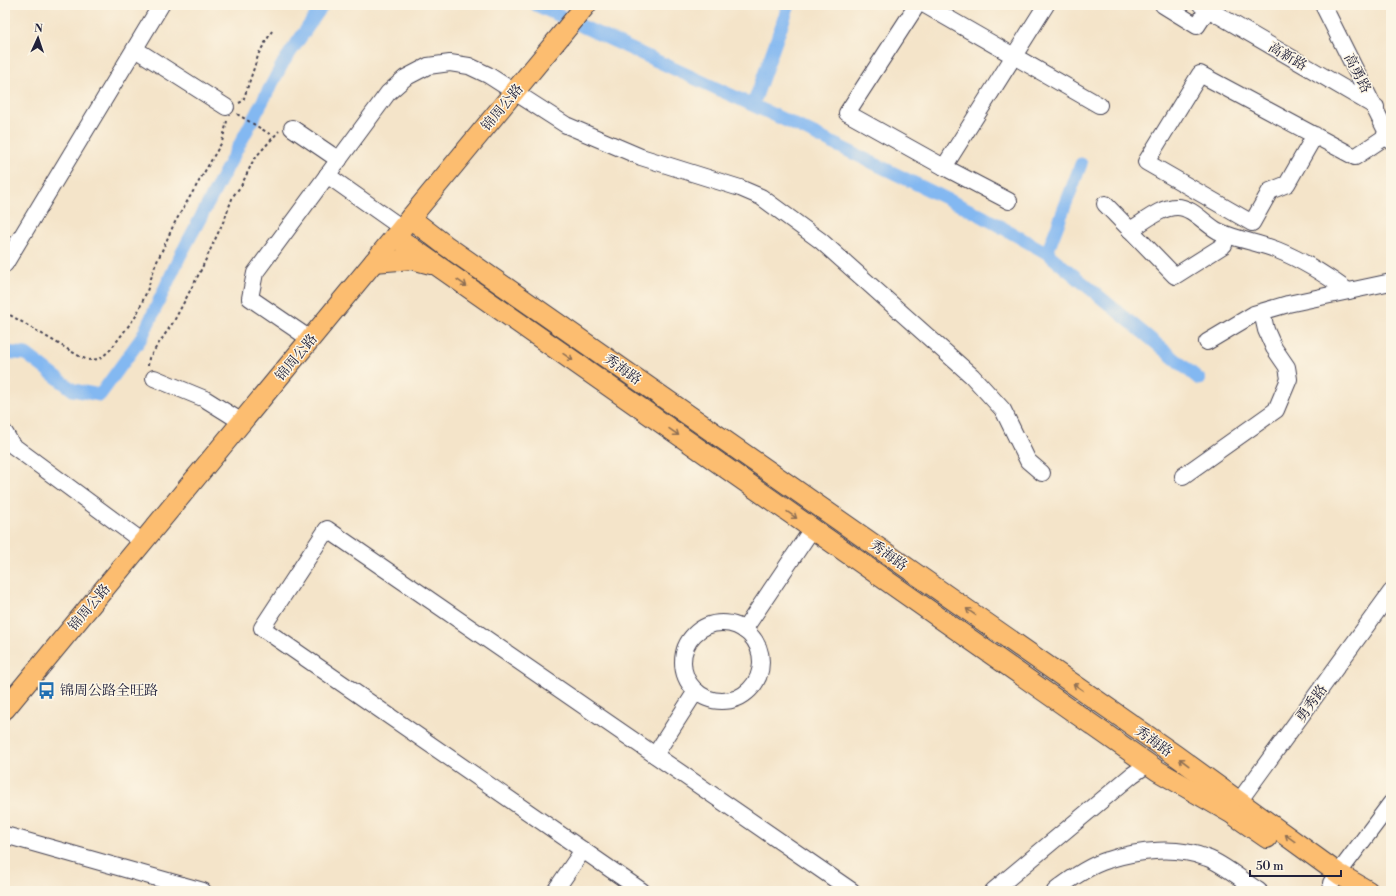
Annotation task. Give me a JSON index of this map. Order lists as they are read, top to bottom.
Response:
{
  "streets": {
    "main road": ["锦周公路", "秀海路"],
    "street": ["高新路", "高勇路", "勇秀路"]
  },
  "crossings": [
    ["高新路", "高勇路"],
    ["锦周公路", "秀海路"],
    ["秀海路", "勇秀路"]
  ],
  "places": {
    "bus stop": ["锦周公路全旺路"]
  },
  "scale_bar": "50 m",
  "north": "top"
}
